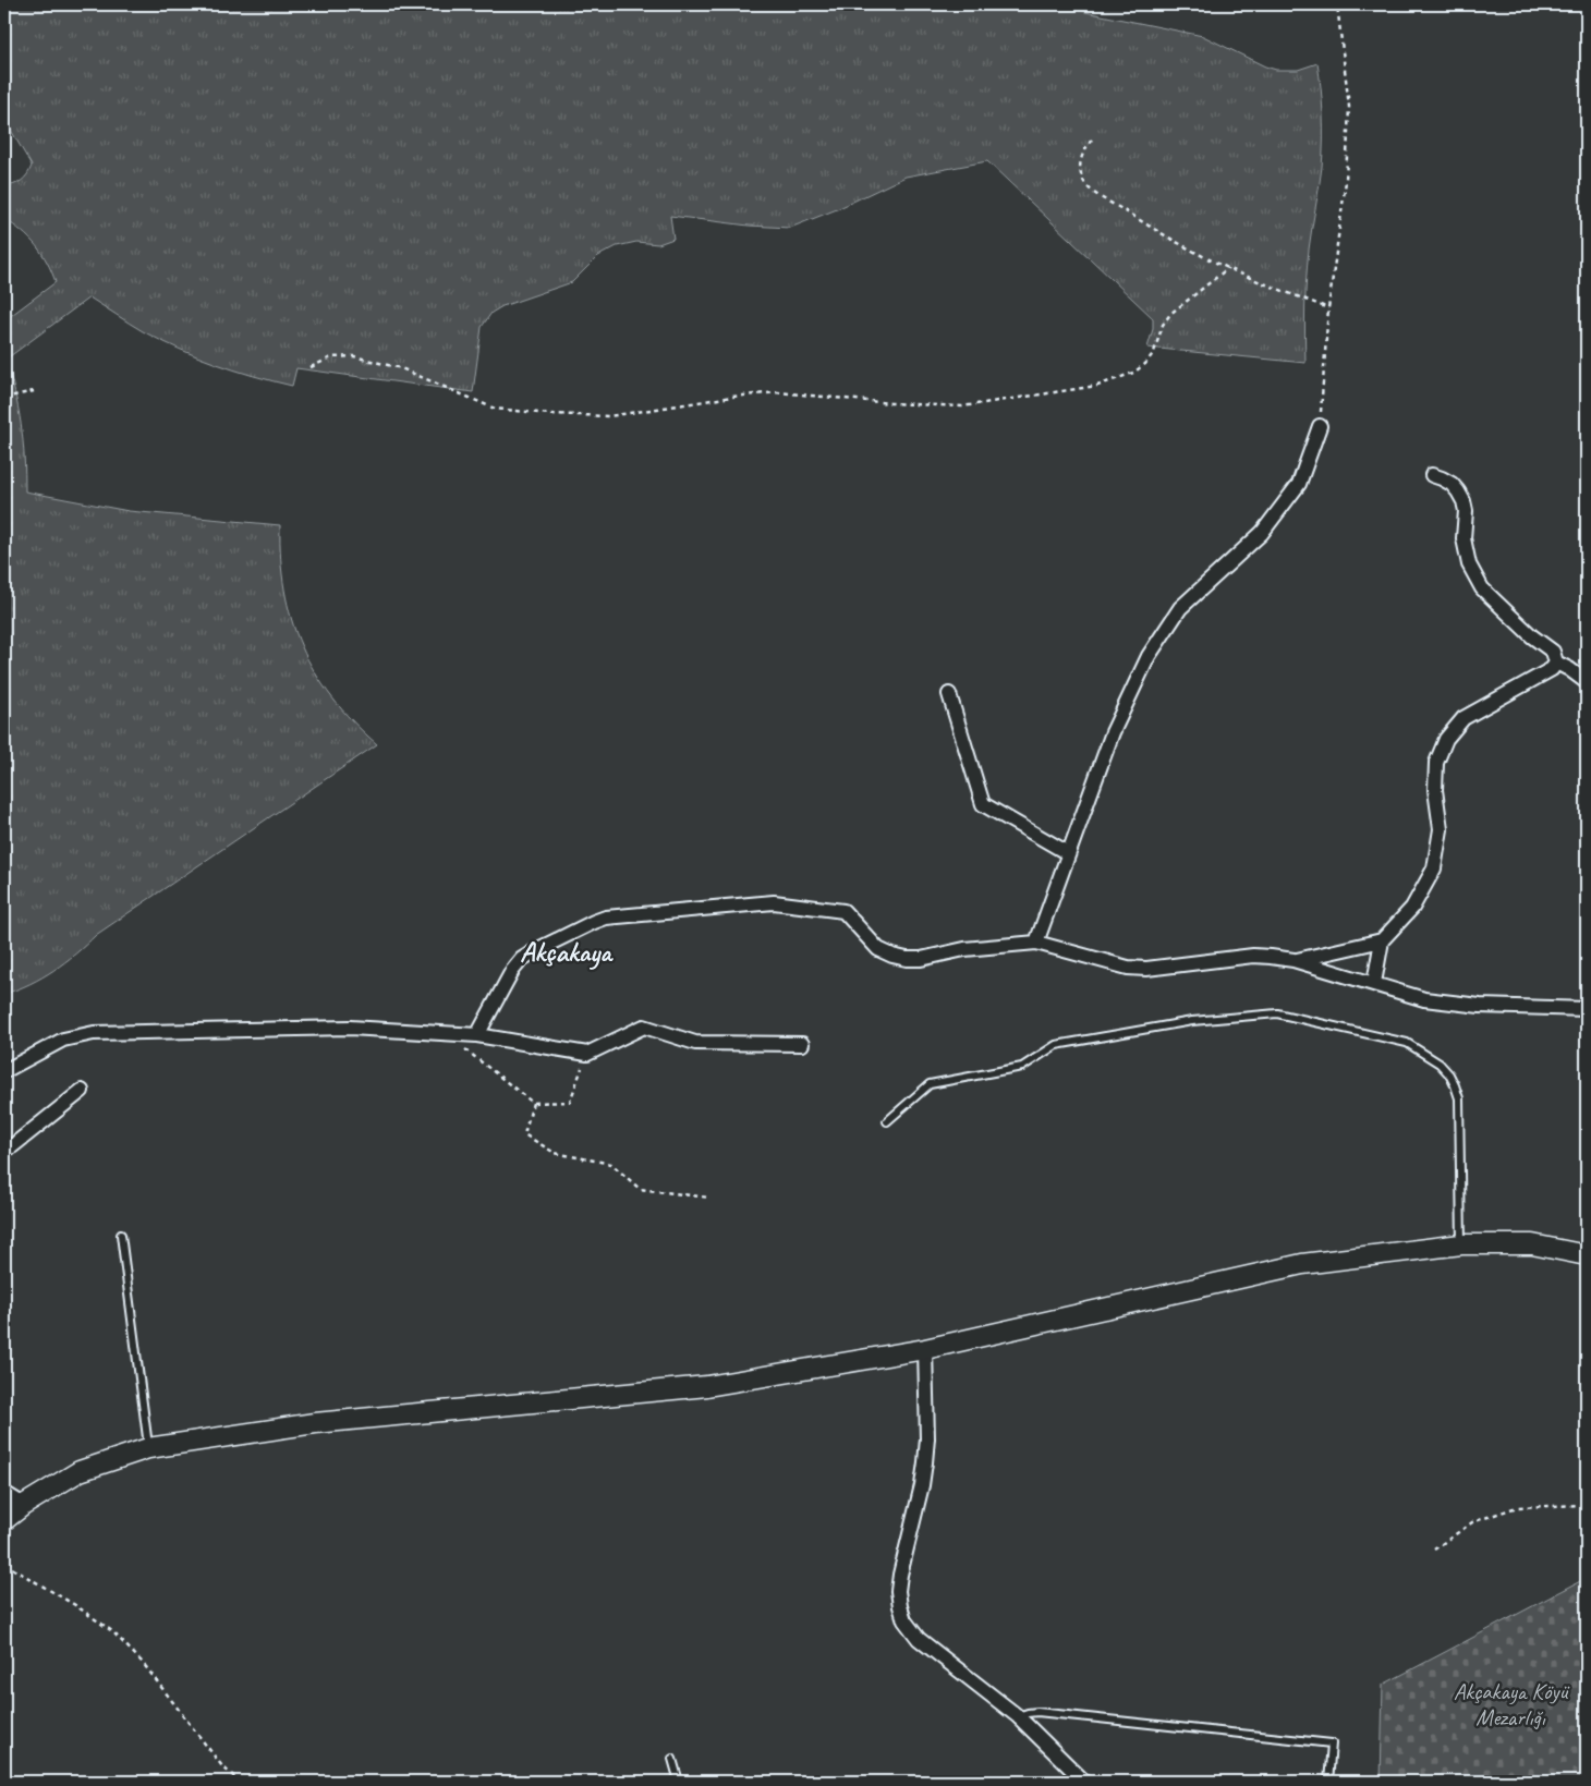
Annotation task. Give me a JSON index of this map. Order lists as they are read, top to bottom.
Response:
{
  "districts": ["Akçakaya"],
  "parks": ["Akçakaya Köyü Mezarlığı"]
}
